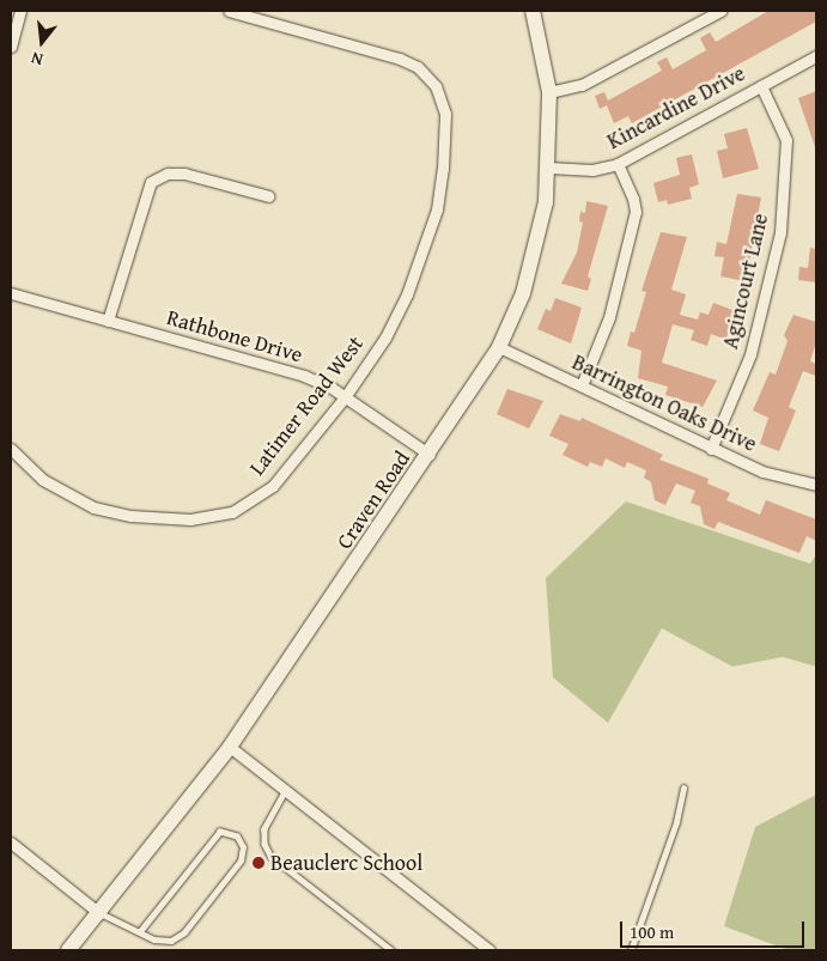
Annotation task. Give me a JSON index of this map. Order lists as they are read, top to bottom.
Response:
{
  "streets": {
    "street": [
      "Kincardine Drive",
      "Agincourt Lane",
      "Rathbone Drive",
      "Barrington Oaks Drive",
      "Latimer Road West",
      "Craven Road"
    ]
  },
  "crossings": [
    ["Kincardine Drive", "Agincourt Lane"],
    ["Kincardine Drive", "Craven Road"],
    ["Agincourt Lane", "Barrington Oaks Drive"],
    ["Rathbone Drive", "Latimer Road West"],
    ["Rathbone Drive", "Craven Road"],
    ["Barrington Oaks Drive", "Craven Road"]
  ],
  "places": ["Beauclerc School"],
  "scale_bar": "100 m",
  "north": "bottom"
}
